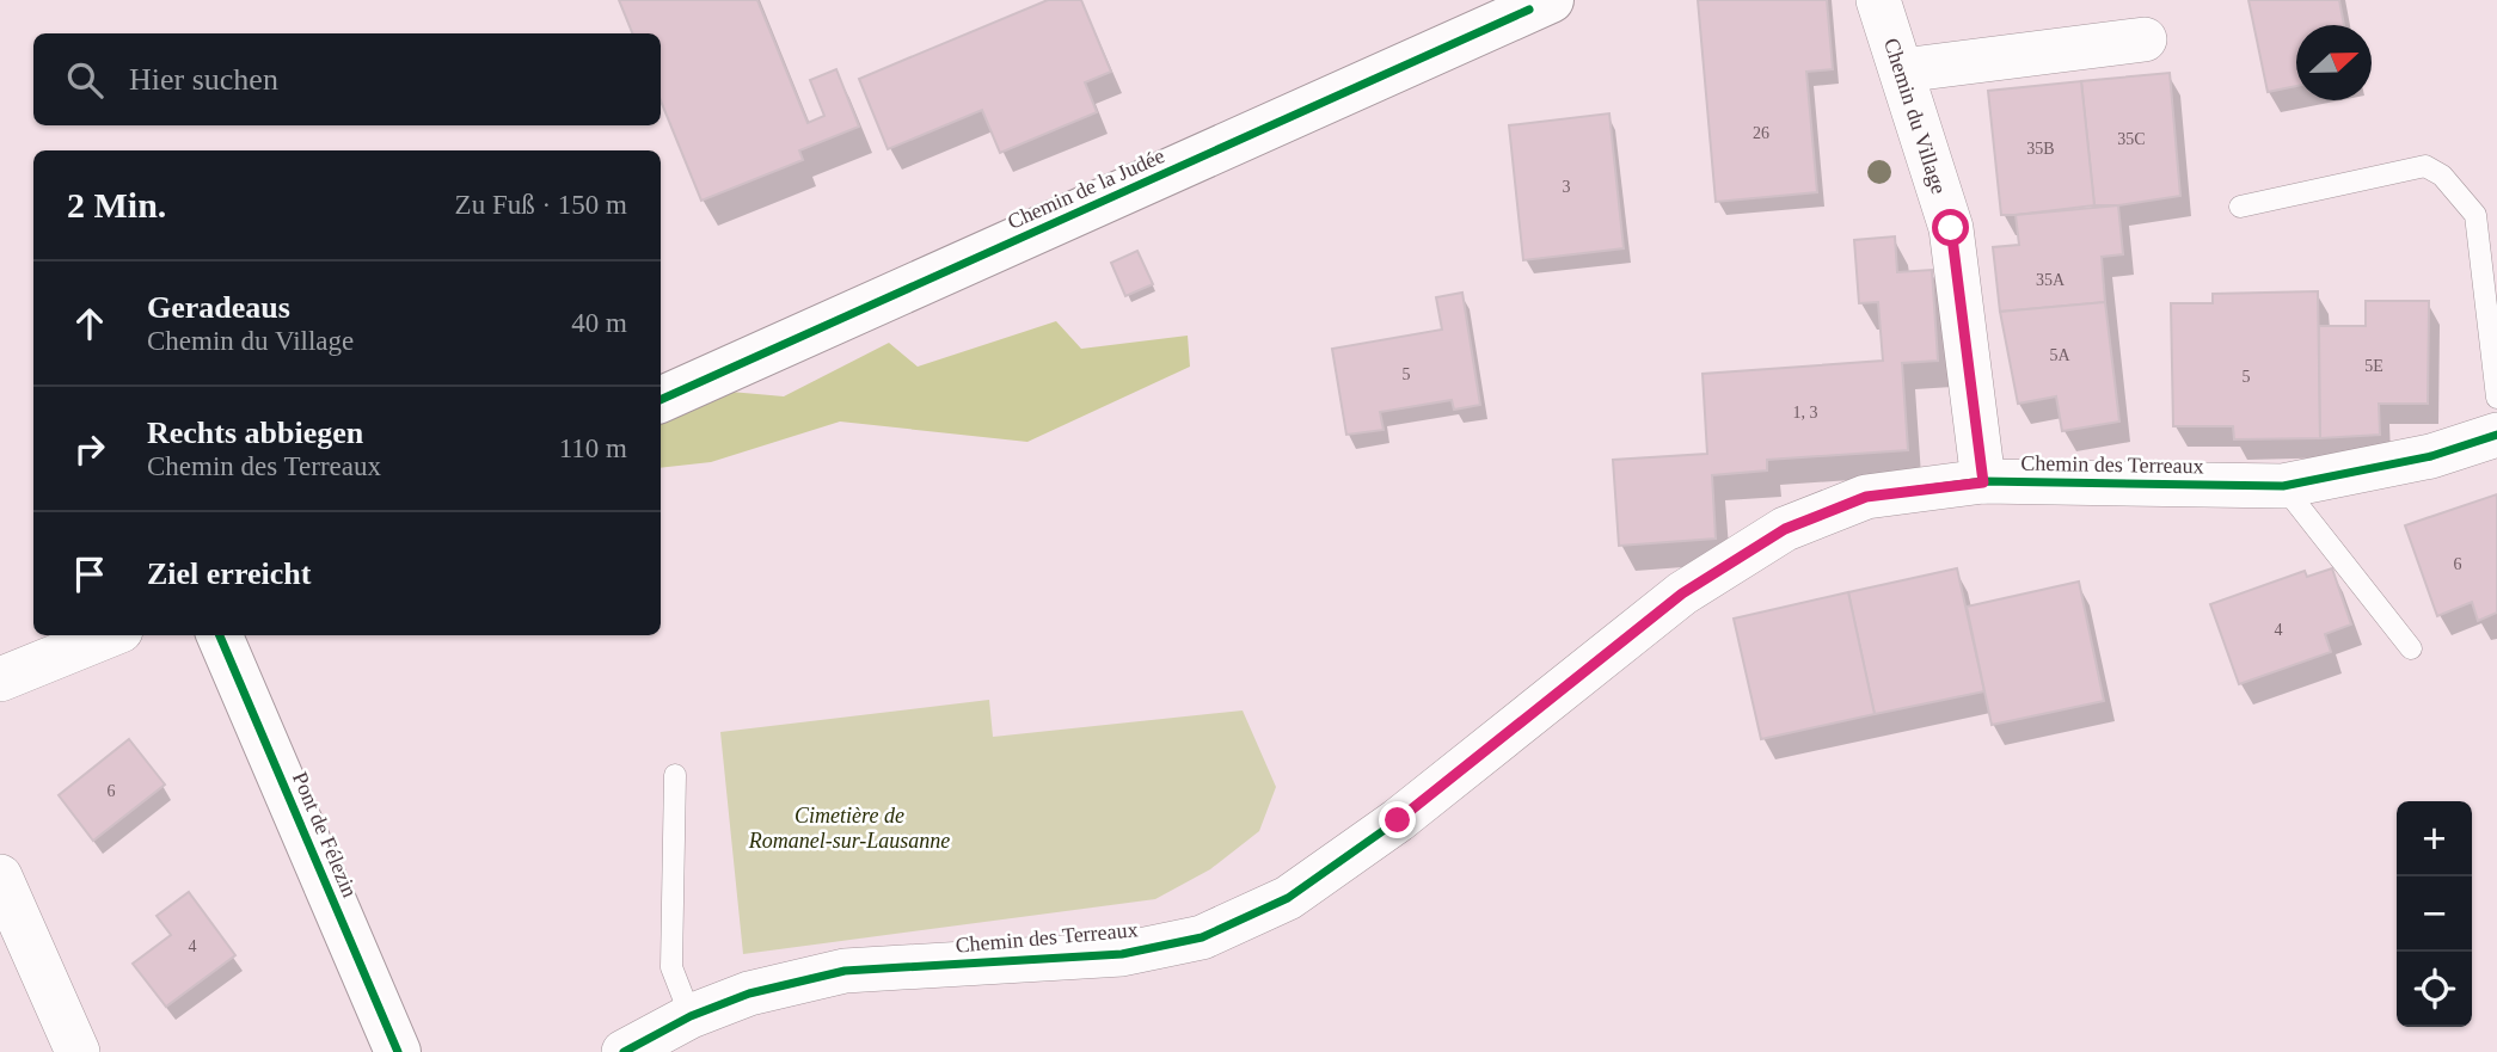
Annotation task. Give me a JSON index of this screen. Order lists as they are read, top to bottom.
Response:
{
  "streets": {
    "street": [
      "Chemin du Village",
      "Chemin de la Judée",
      "Chemin des Terreaux",
      "Pont de Félezin"
    ]
  },
  "crossings": [
    ["Chemin du Village", "Chemin des Terreaux"]
  ],
  "parks": ["Cimetière de Romanel-sur-Lausanne"],
  "house_numbers": [
    "26",
    "35C",
    "35B",
    "3",
    "35A",
    "5A",
    "5E",
    "5",
    "5",
    "1, 3",
    "6",
    "4",
    "6",
    "4"
  ],
  "north": "right",
  "page": {
    "search": "Hier suchen",
    "heading": ["2 Min.", "Zu Fuß · 150 m"],
    "list": [
      ["Geradeaus", "Chemin du Village", "40 m"],
      ["Rechts abbiegen", "Chemin des Terreaux", "110 m"],
      "Ziel erreicht"
    ],
    "map_buttons": ["+", "−"]
  }
}
